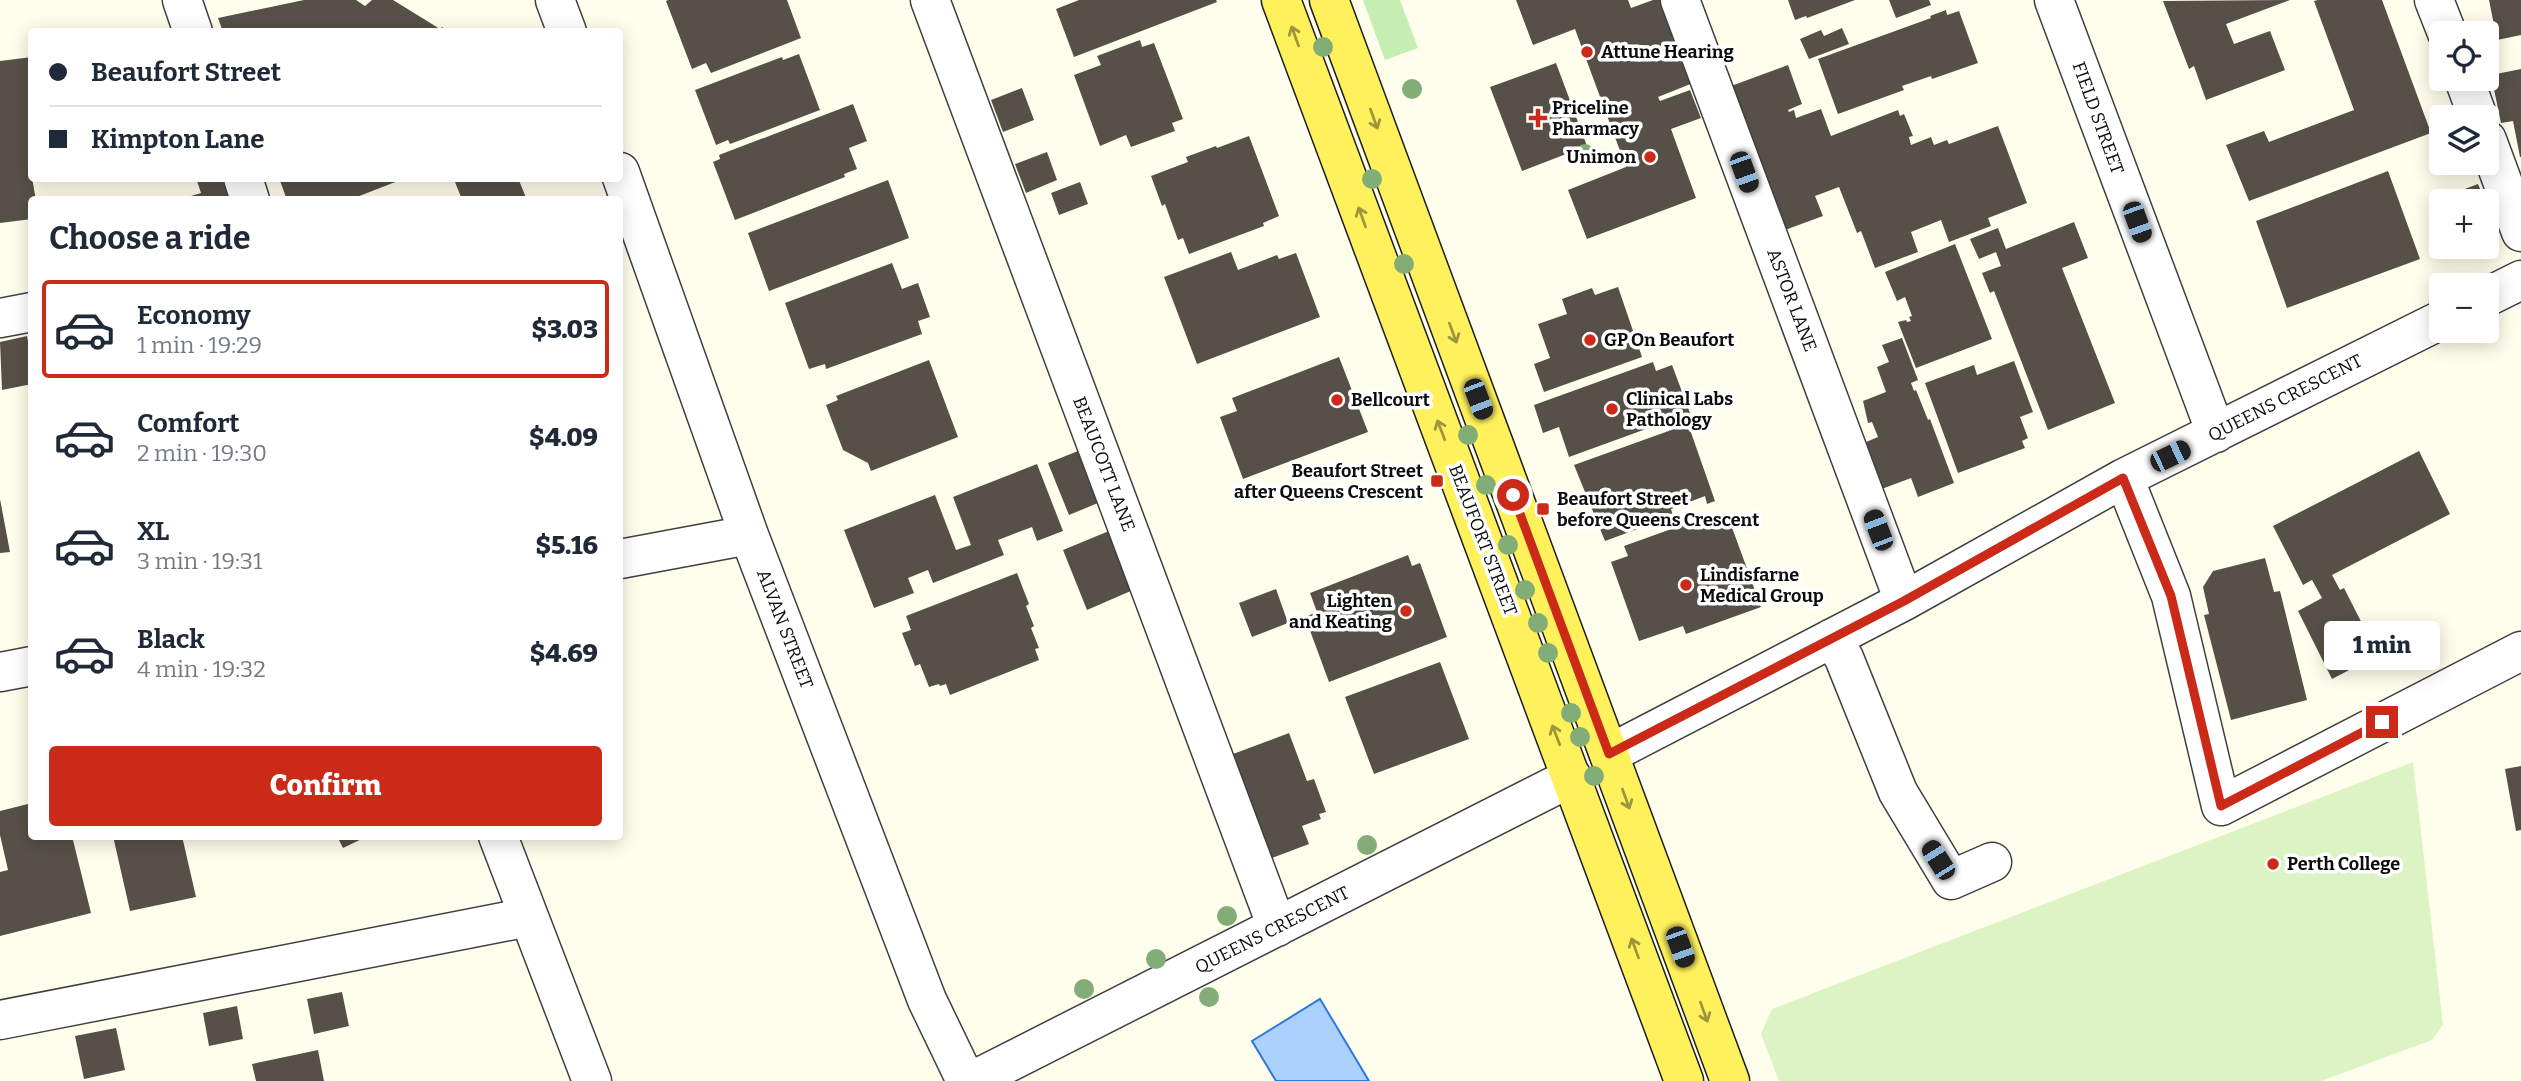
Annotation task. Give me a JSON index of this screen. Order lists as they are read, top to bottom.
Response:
{
  "streets": {
    "main road": ["BEAUFORT STREET"],
    "street": [
      "FIELD STREET",
      "ASTOR LANE",
      "QUEENS CRESCENT",
      "BEAUCOTT LANE",
      "ALVAN STREET"
    ]
  },
  "crossings": [
    ["FIELD STREET", "QUEENS CRESCENT"],
    ["ASTOR LANE", "QUEENS CRESCENT"],
    ["QUEENS CRESCENT", "BEAUCOTT LANE"],
    ["QUEENS CRESCENT", "BEAUFORT STREET"]
  ],
  "places": {
    "other": [
      "Attune Hearing",
      "Unimon",
      "GP On Beaufort",
      "Bellcourt",
      "Clinical Labs Pathology",
      "Lindisfarne Medical Group",
      "Lighten and Keating",
      "Perth College"
    ],
    "health": ["Priceline Pharmacy"],
    "transit": ["Beaufort Street after Queens Crescent", "Beaufort Street before Queens Crescent"]
  },
  "page": {
    "map_buttons": ["+", "−"],
    "banner": ["Beaufort Street", "Kimpton Lane"],
    "heading": "Choose a ride",
    "list": [
      {
        "name": "Economy",
        "note": "1 min · 19:29",
        "value": "$3.03"
      },
      {
        "name": "Comfort",
        "note": "2 min · 19:30",
        "value": "$4.09"
      },
      {
        "name": "XL",
        "note": "3 min · 19:31",
        "value": "$5.16"
      },
      {
        "name": "Black",
        "note": "4 min · 19:32",
        "value": "$4.69"
      }
    ],
    "bubble": "1 min",
    "buttons": "Confirm"
  }
}
